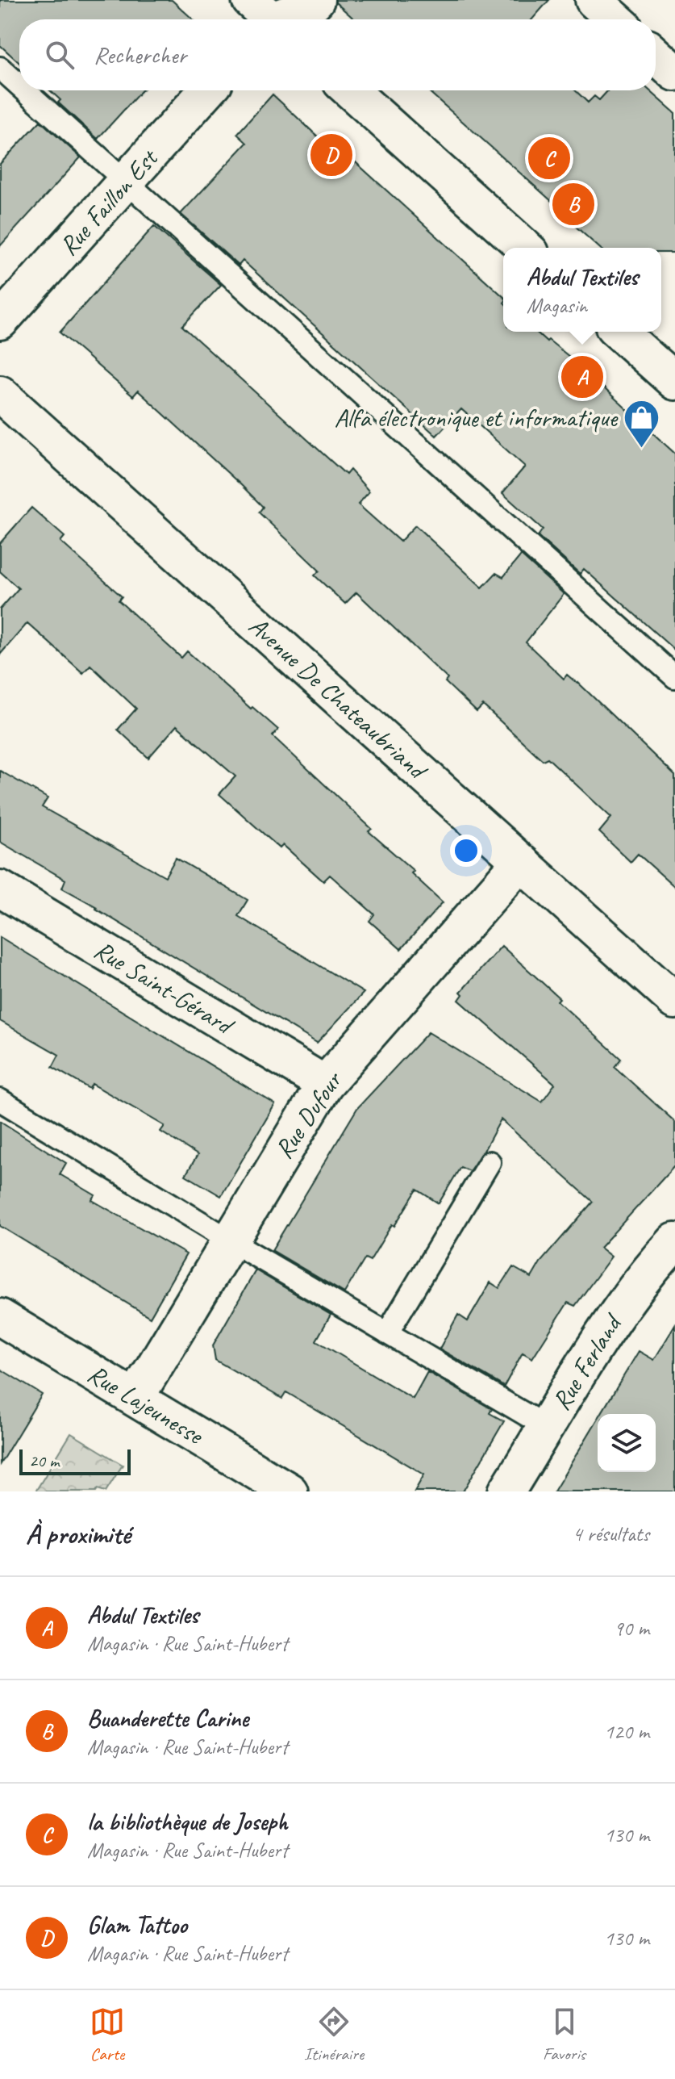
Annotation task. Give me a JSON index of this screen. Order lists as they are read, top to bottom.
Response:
{
  "streets": {
    "street": [
      "Rue Faillon Est",
      "Avenue De Chateaubriand",
      "Rue Saint-Gérard",
      "Rue Dufour",
      "Rue Ferland",
      "Rue Lajeunesse"
    ]
  },
  "crossings": [
    ["Avenue De Chateaubriand", "Rue Dufour"],
    ["Rue Saint-Gérard", "Rue Dufour"],
    ["Rue Dufour", "Rue Lajeunesse"]
  ],
  "places": {
    "shop": ["Alfa électronique et informatique"]
  },
  "scale_bar": "20 m",
  "page": {
    "search": "Rechercher",
    "pins": [
      "D",
      "C",
      "B",
      "A"
    ],
    "popup": ["Abdul Textiles", "Magasin"],
    "scale": "20 m",
    "heading": ["À proximité", "4 résultats"],
    "list": [
      {
        "mark": "A",
        "name": "Abdul Textiles",
        "note": "Magasin · Rue Saint-Hubert",
        "value": "90 m"
      },
      {
        "mark": "B",
        "name": "Buanderette Carine",
        "note": "Magasin · Rue Saint-Hubert",
        "value": "120 m"
      },
      {
        "mark": "C",
        "name": "la bibliothèque de Joseph",
        "note": "Magasin · Rue Saint-Hubert",
        "value": "130 m"
      },
      {
        "mark": "D",
        "name": "Glam Tattoo",
        "note": "Magasin · Rue Saint-Hubert",
        "value": "130 m"
      }
    ],
    "nav": ["Carte", "Itinéraire", "Favoris"]
  }
}
